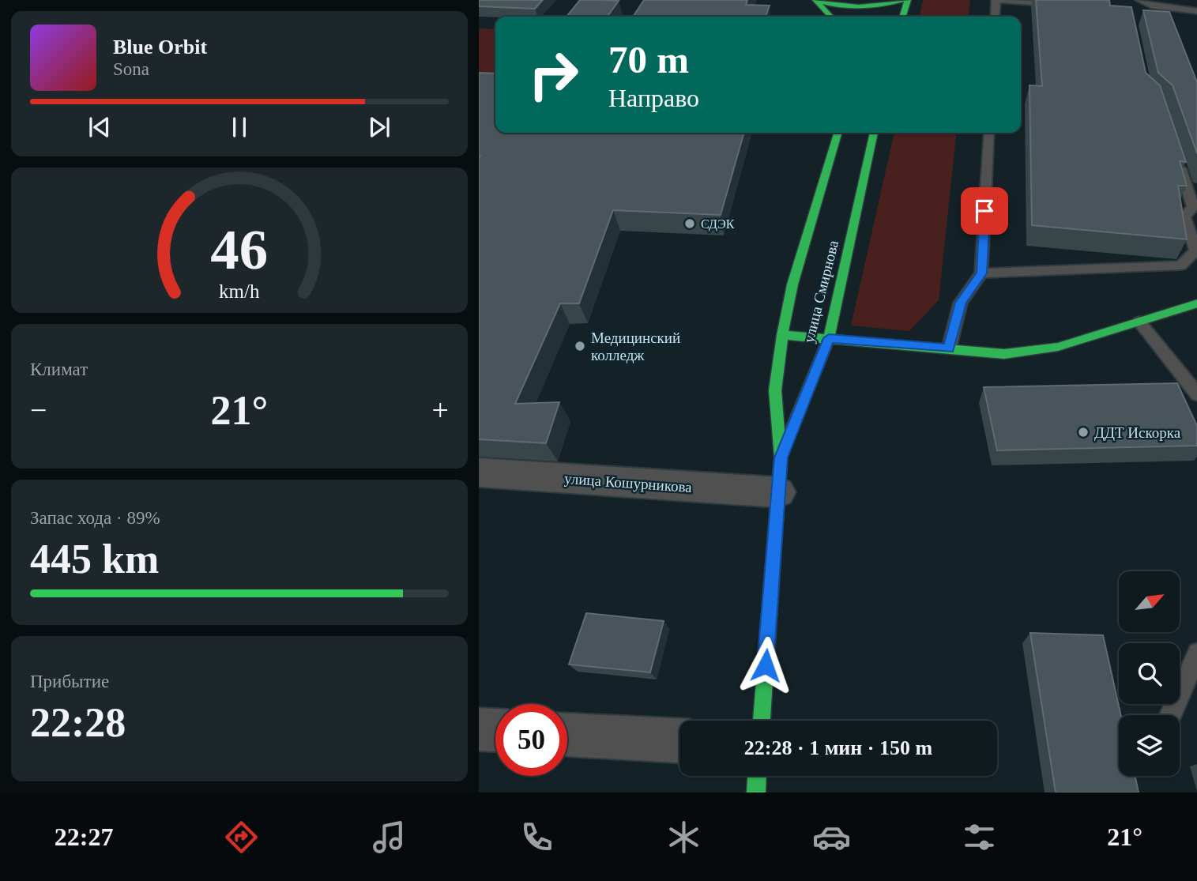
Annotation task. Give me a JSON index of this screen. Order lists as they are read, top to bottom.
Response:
{
  "streets": {
    "main road": ["улица Смирнова"],
    "street": ["улица Кошурникова"]
  },
  "crossings": [
    ["улица Смирнова", "улица Кошурникова"]
  ],
  "places": ["СДЭК", "Медицинский колледж", "ДДТ Искорка"],
  "north": "top right",
  "page": {
    "turn": ["70 m", "Направо"],
    "song": ["Blue Orbit", "Sona"],
    "tile": [
      "Климат",
      ["Запас хода · 89%", "445 km"],
      ["Прибытие", "22:28"]
    ],
    "heat": ["−", "21°", "+"],
    "limit": "50",
    "trip": "22:28 · 1 мин · 150 m",
    "tabs": ["22:27", "21°"],
    "gauge": ["46", "km/h"]
  }
}
